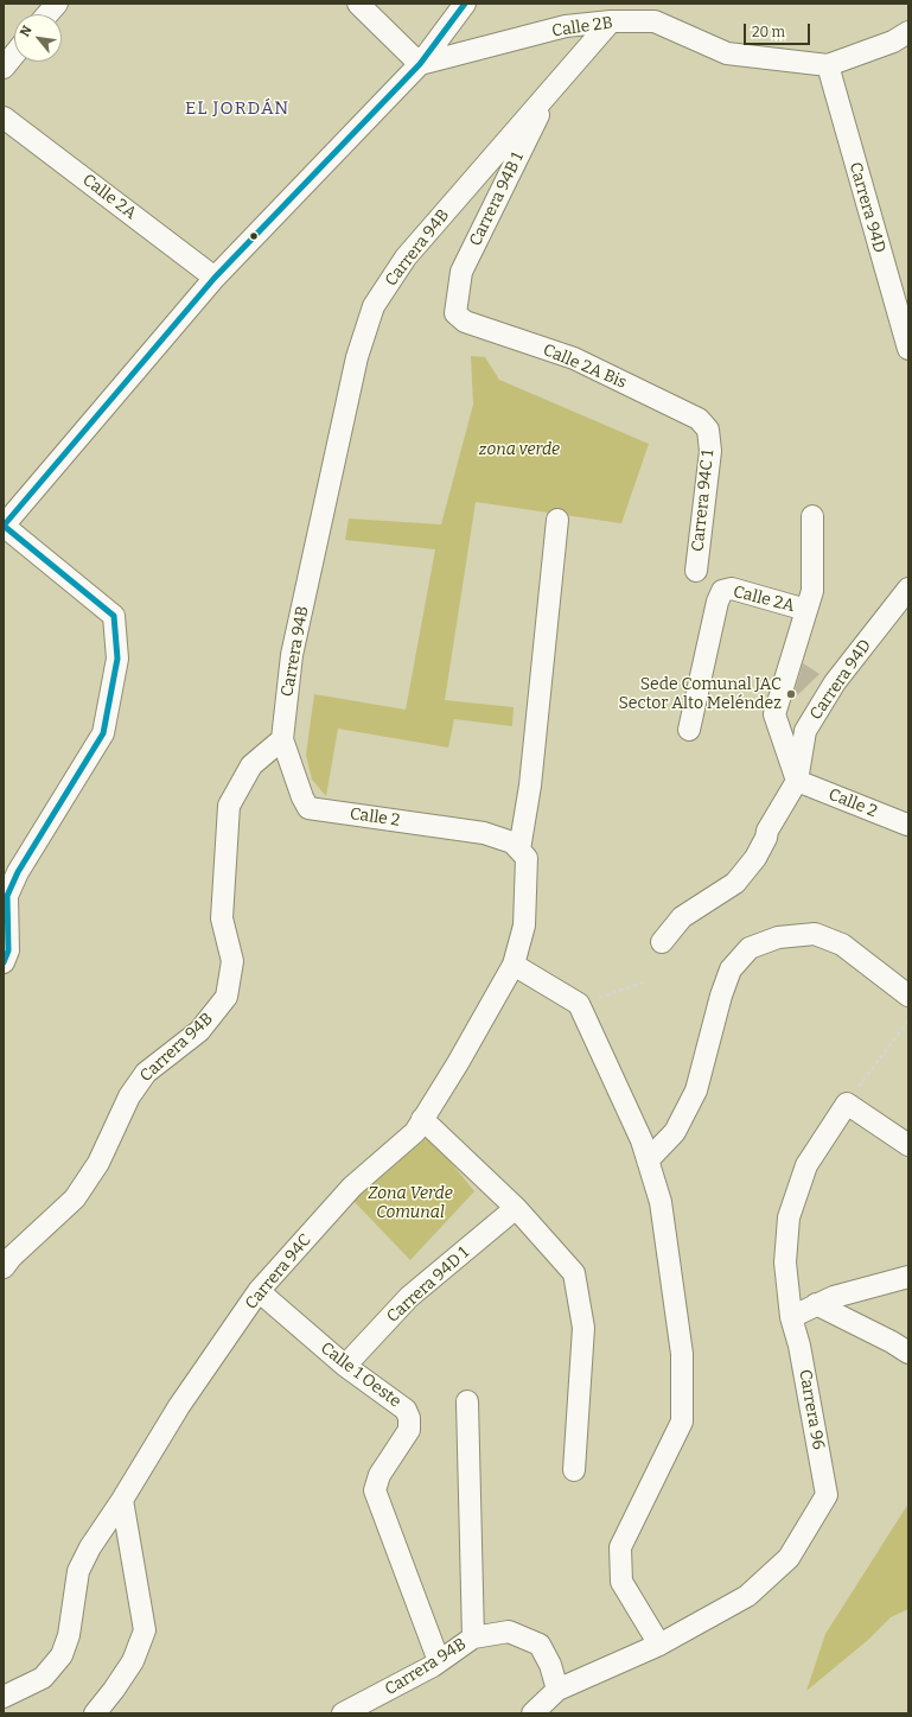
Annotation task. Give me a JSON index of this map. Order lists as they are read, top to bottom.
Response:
{
  "streets": {
    "street": [
      "Calle 2B",
      "Calle 2A",
      "Carrera 94B 1",
      "Carrera 94D",
      "Carrera 94B",
      "Calle 2A Bis",
      "Carrera 94C 1",
      "Calle 2",
      "Carrera 94C",
      "Carrera 94D 1",
      "Calle 1 Oeste",
      "Carrera 96"
    ]
  },
  "crossings": [
    ["Calle 2B", "Carrera 94D"],
    ["Calle 2B", "Carrera 94B"],
    ["Carrera 94B 1", "Carrera 94B"],
    ["Carrera 94B 1", "Calle 2A Bis"],
    ["Carrera 94D", "Calle 2"],
    ["Carrera 94B", "Calle 2"],
    ["Carrera 94B", "Calle 1 Oeste"],
    ["Carrera 94B", "Carrera 96"],
    ["Calle 2A Bis", "Carrera 94C 1"],
    ["Calle 2", "Carrera 94C"],
    ["Carrera 94C", "Calle 1 Oeste"],
    ["Carrera 94D 1", "Calle 1 Oeste"]
  ],
  "districts": ["EL JORDÁN"],
  "parks": ["zona verde", "Zona Verde Comunal"],
  "places": ["Sede Comunal JAC Sector Alto Meléndez"],
  "scale_bar": "20 m",
  "north": "top left"
}
